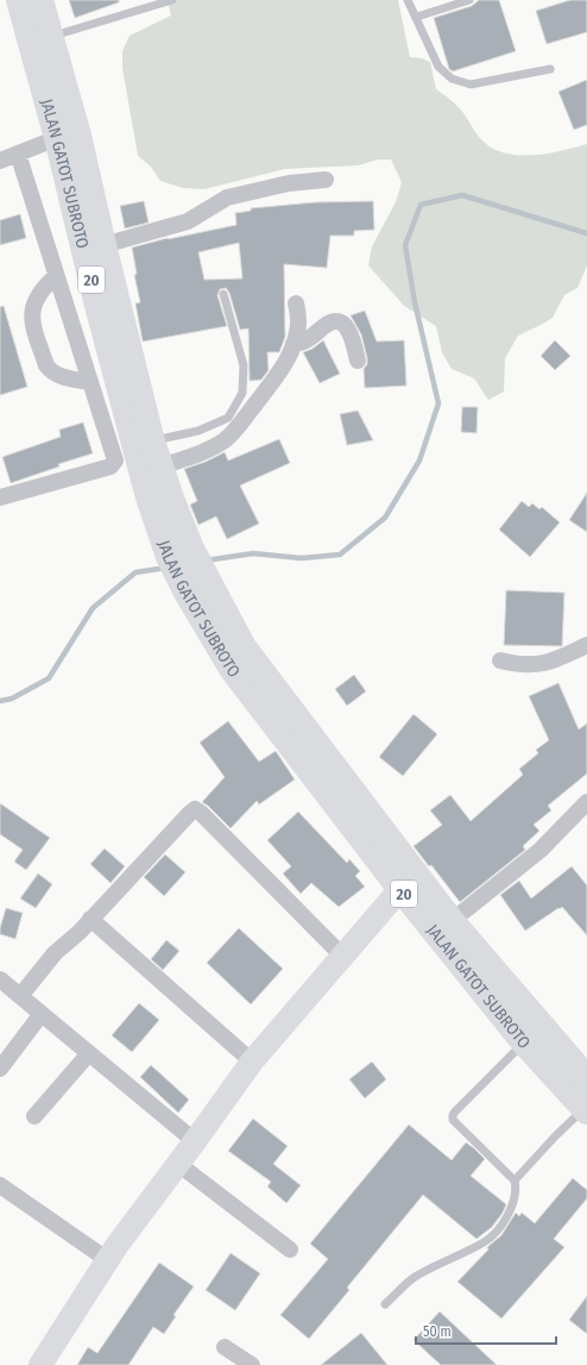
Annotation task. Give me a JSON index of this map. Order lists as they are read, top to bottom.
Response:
{
  "streets": {
    "highway": ["JALAN GATOT SUBROTO", "20"]
  },
  "scale_bar": "50 m"
}
